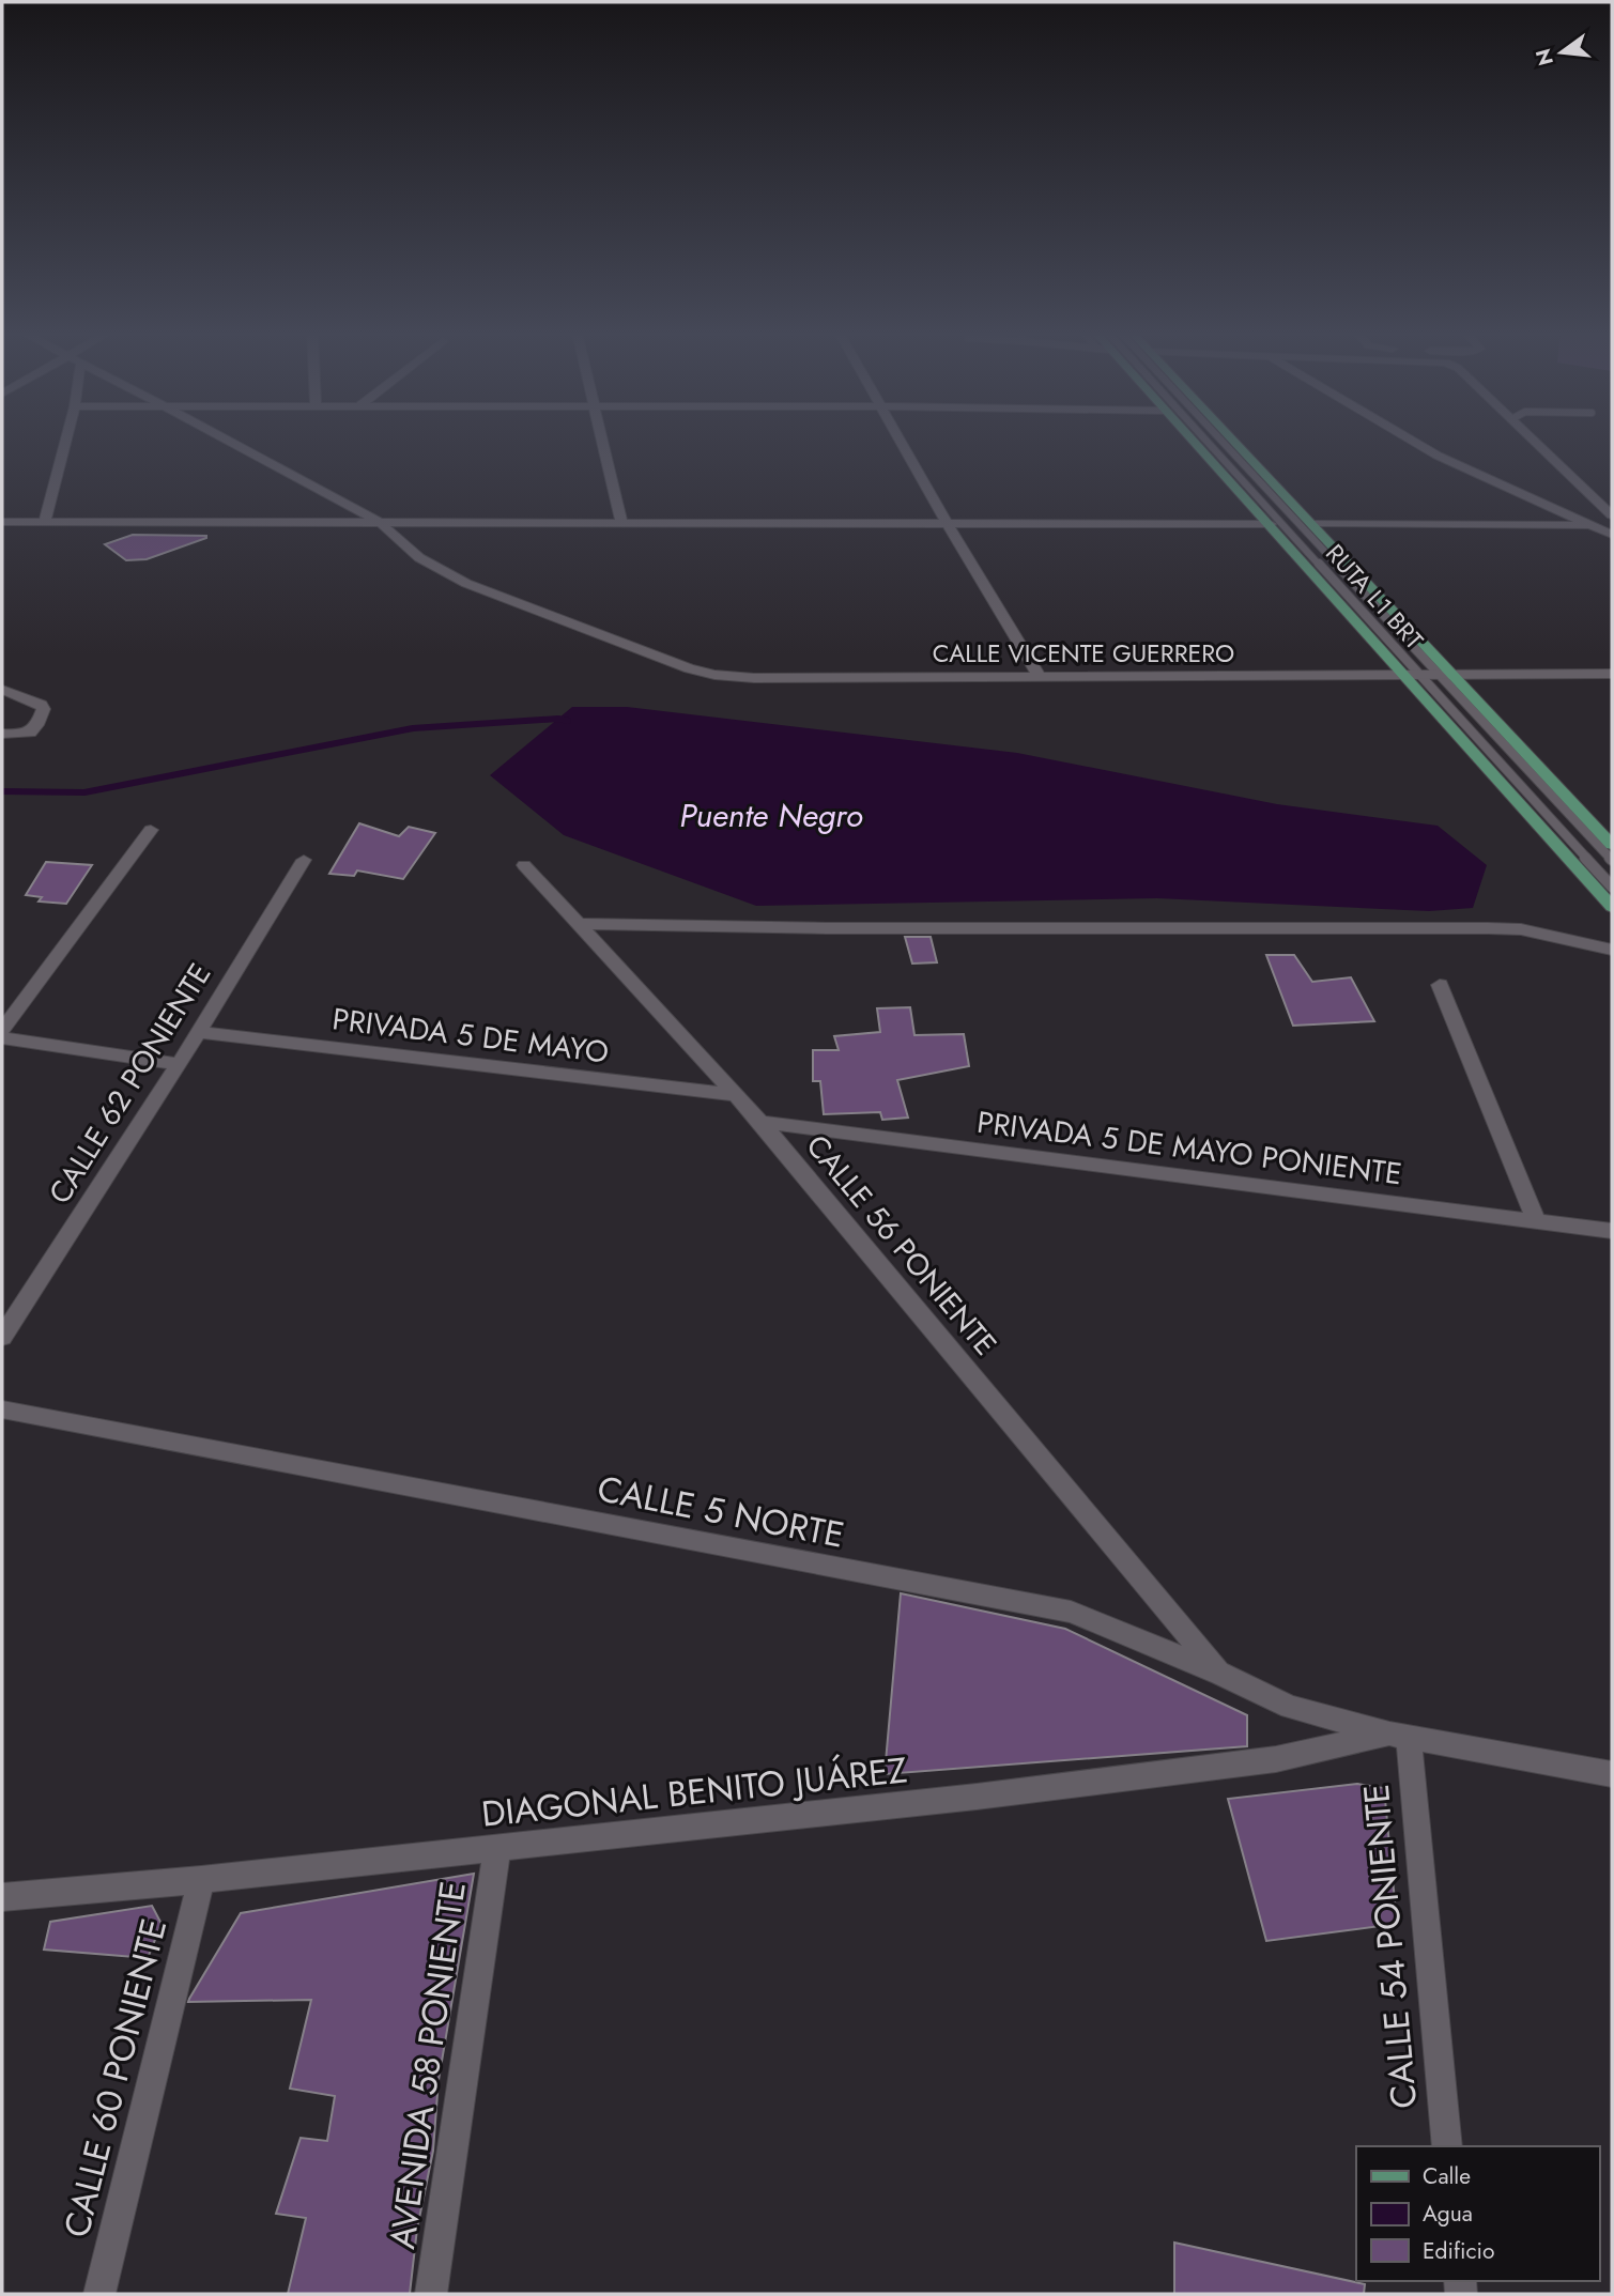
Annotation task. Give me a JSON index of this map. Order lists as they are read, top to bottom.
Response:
{
  "streets": {
    "street": [
      "CALLE VICENTE GUERRERO",
      "PRIVADA 5 DE MAYO",
      "CALLE 62 PONIENTE",
      "PRIVADA 5 DE MAYO PONIENTE",
      "CALLE 56 PONIENTE",
      "CALLE 5 NORTE",
      "DIAGONAL BENITO JUÁREZ",
      "CALLE 54 PONIENTE",
      "AVENIDA 58 PONIENTE",
      "CALLE 60 PONIENTE"
    ],
    "lane": ["RUTA L1 BRT"]
  },
  "crossings": [
    ["RUTA L1 BRT", "CALLE VICENTE GUERRERO"],
    ["PRIVADA 5 DE MAYO", "CALLE 62 PONIENTE"],
    ["PRIVADA 5 DE MAYO", "CALLE 56 PONIENTE"],
    ["PRIVADA 5 DE MAYO PONIENTE", "CALLE 56 PONIENTE"],
    ["CALLE 56 PONIENTE", "CALLE 5 NORTE"],
    ["CALLE 5 NORTE", "DIAGONAL BENITO JUÁREZ"],
    ["CALLE 5 NORTE", "CALLE 54 PONIENTE"],
    ["DIAGONAL BENITO JUÁREZ", "CALLE 54 PONIENTE"],
    ["DIAGONAL BENITO JUÁREZ", "AVENIDA 58 PONIENTE"],
    ["DIAGONAL BENITO JUÁREZ", "CALLE 60 PONIENTE"]
  ],
  "water": ["Puente Negro"],
  "legend": ["Calle", "Agua", "Edificio"],
  "north": "left"
}
